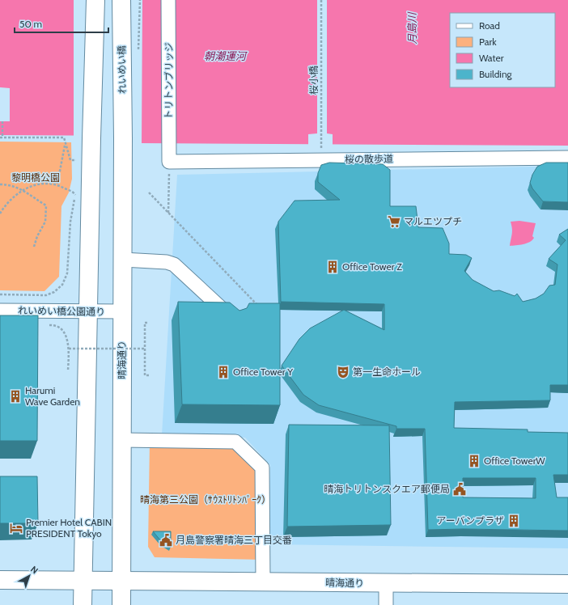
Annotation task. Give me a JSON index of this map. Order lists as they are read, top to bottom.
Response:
{
  "streets": {
    "main road": ["れいめい橋", "晴海通り"],
    "street": ["トリトンブリッジ", "桜の散歩道", "れいめい橋公園通り"],
    "path": ["桜小橋"]
  },
  "crossings": [
    ["れいめい橋", "晴海通り"],
    ["桜小橋", "桜の散歩道"],
    ["トリトンブリッジ", "桜の散歩道"],
    ["れいめい橋公園通り", "晴海通り"]
  ],
  "water": ["月島川", "朝潮運河"],
  "parks": ["黎明橋公園", "晴海第三公園（ｻｳｽﾄﾘﾄﾝﾊﾟｰｸ）"],
  "places": {
    "supermarket": ["マルエツプチ"],
    "building": [
      "Office Tower Z",
      "Office Tower Y",
      "Harumi Wave Garden",
      "Office TowerW",
      "アーバンプラザ"
    ],
    "theatre": ["第一生命ホール"],
    "public building": ["晴海トリトンスクエア郵便局", "月島警察署晴海三丁目交番"],
    "hotel": ["Premier Hotel CABIN PRESIDENT Tokyo"]
  },
  "legend": [
    "Road",
    "Park",
    "Water",
    "Building"
  ],
  "scale_bar": "50 m",
  "north": "top right"
}
